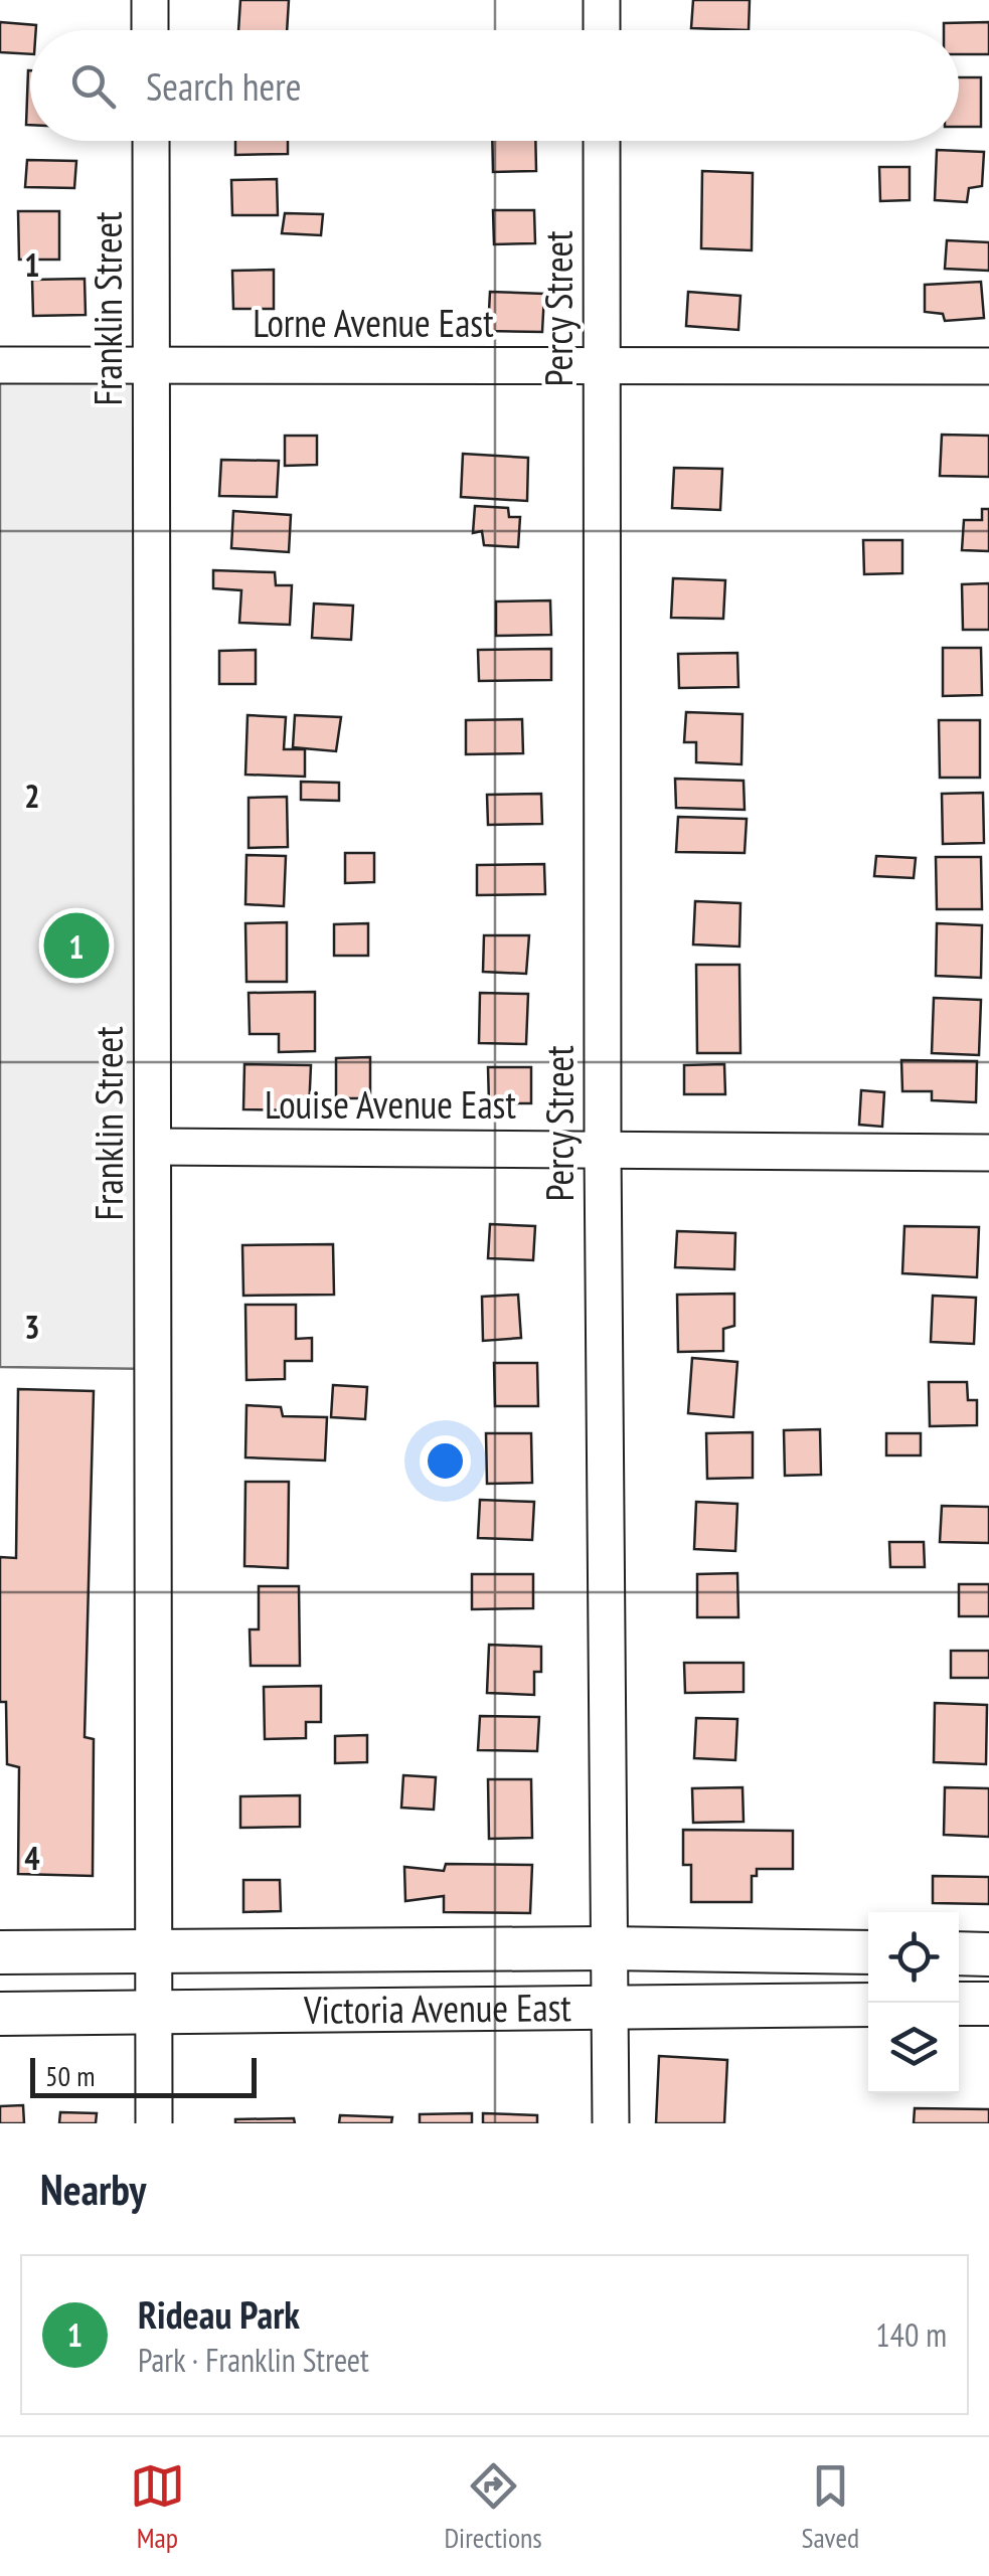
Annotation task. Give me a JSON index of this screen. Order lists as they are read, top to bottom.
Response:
{
  "streets": {
    "main road": ["Victoria Avenue East"],
    "street": [
      "Franklin Street",
      "Percy Street",
      "Lorne Avenue East",
      "Louise Avenue East"
    ]
  },
  "crossings": [
    ["Franklin Street", "Lorne Avenue East"],
    ["Franklin Street", "Louise Avenue East"],
    ["Franklin Street", "Victoria Avenue East"],
    ["Percy Street", "Lorne Avenue East"],
    ["Percy Street", "Louise Avenue East"],
    ["Percy Street", "Victoria Avenue East"]
  ],
  "scale_bar": "50 m",
  "page": {
    "search": "Search here",
    "pins": "1",
    "scale": "50 m",
    "heading": "Nearby",
    "list": [
      {
        "mark": "1",
        "name": "Rideau Park",
        "note": "Park · Franklin Street",
        "value": "140 m"
      }
    ],
    "nav": ["Map", "Directions", "Saved"]
  },
  "grid": {
    "rows": [
      "1",
      "2",
      "3",
      "4"
    ]
  }
}
